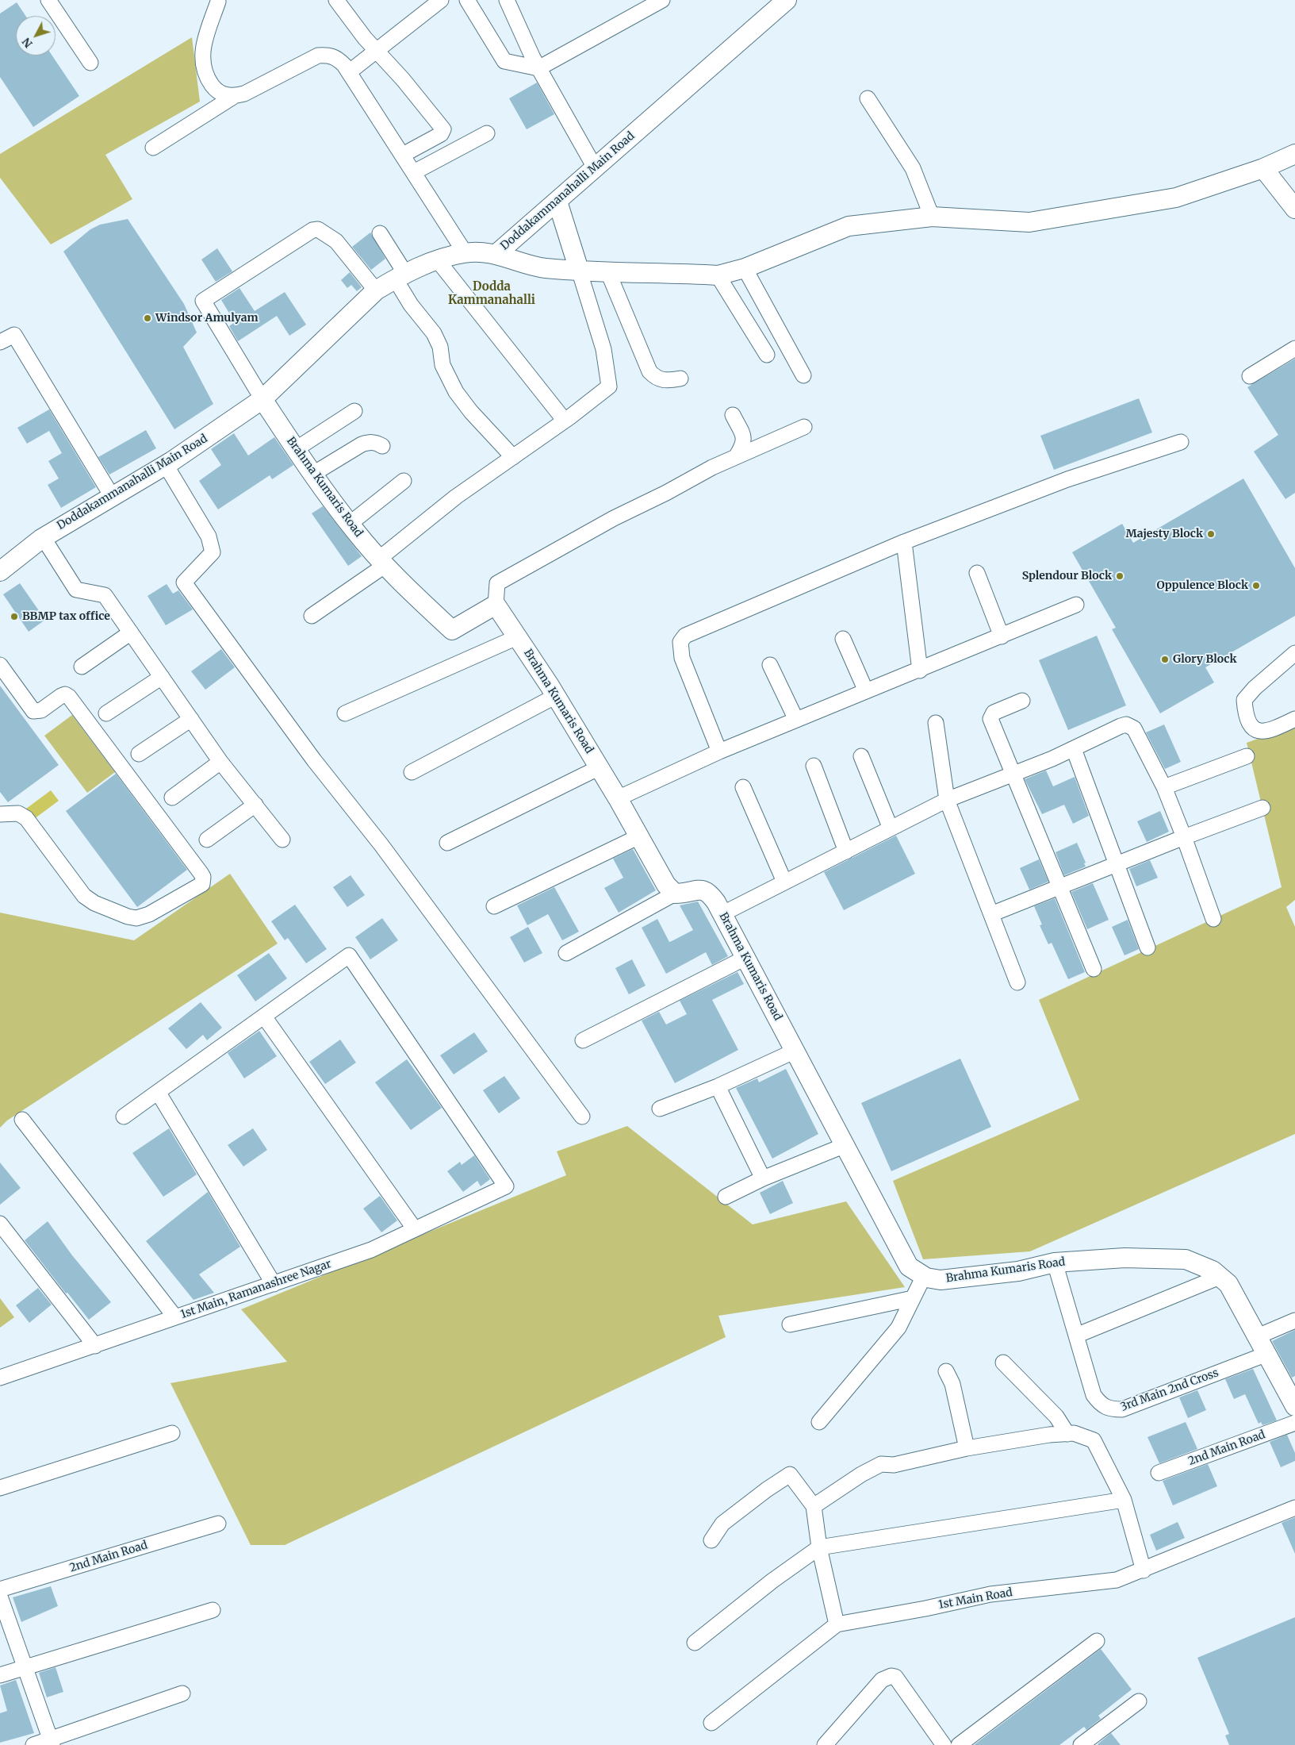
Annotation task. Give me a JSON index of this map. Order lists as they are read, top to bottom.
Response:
{
  "streets": {
    "street": [
      "Doddakammanahalli Main Road",
      "Brahma Kumaris Road",
      "1st Main, Ramanashree Nagar",
      "3rd Main 2nd Cross",
      "2nd Main Road",
      "1st Main Road"
    ]
  },
  "crossings": [
    ["Doddakammanahalli Main Road", "Brahma Kumaris Road"],
    ["Brahma Kumaris Road", "3rd Main 2nd Cross"]
  ],
  "districts": ["Dodda Kammanahalli"],
  "places": [
    "Windsor Amulyam",
    "Majesty Block",
    "Splendour Block",
    "Oppulence Block",
    "BBMP tax office",
    "Glory Block"
  ],
  "north": "bottom left"
}
